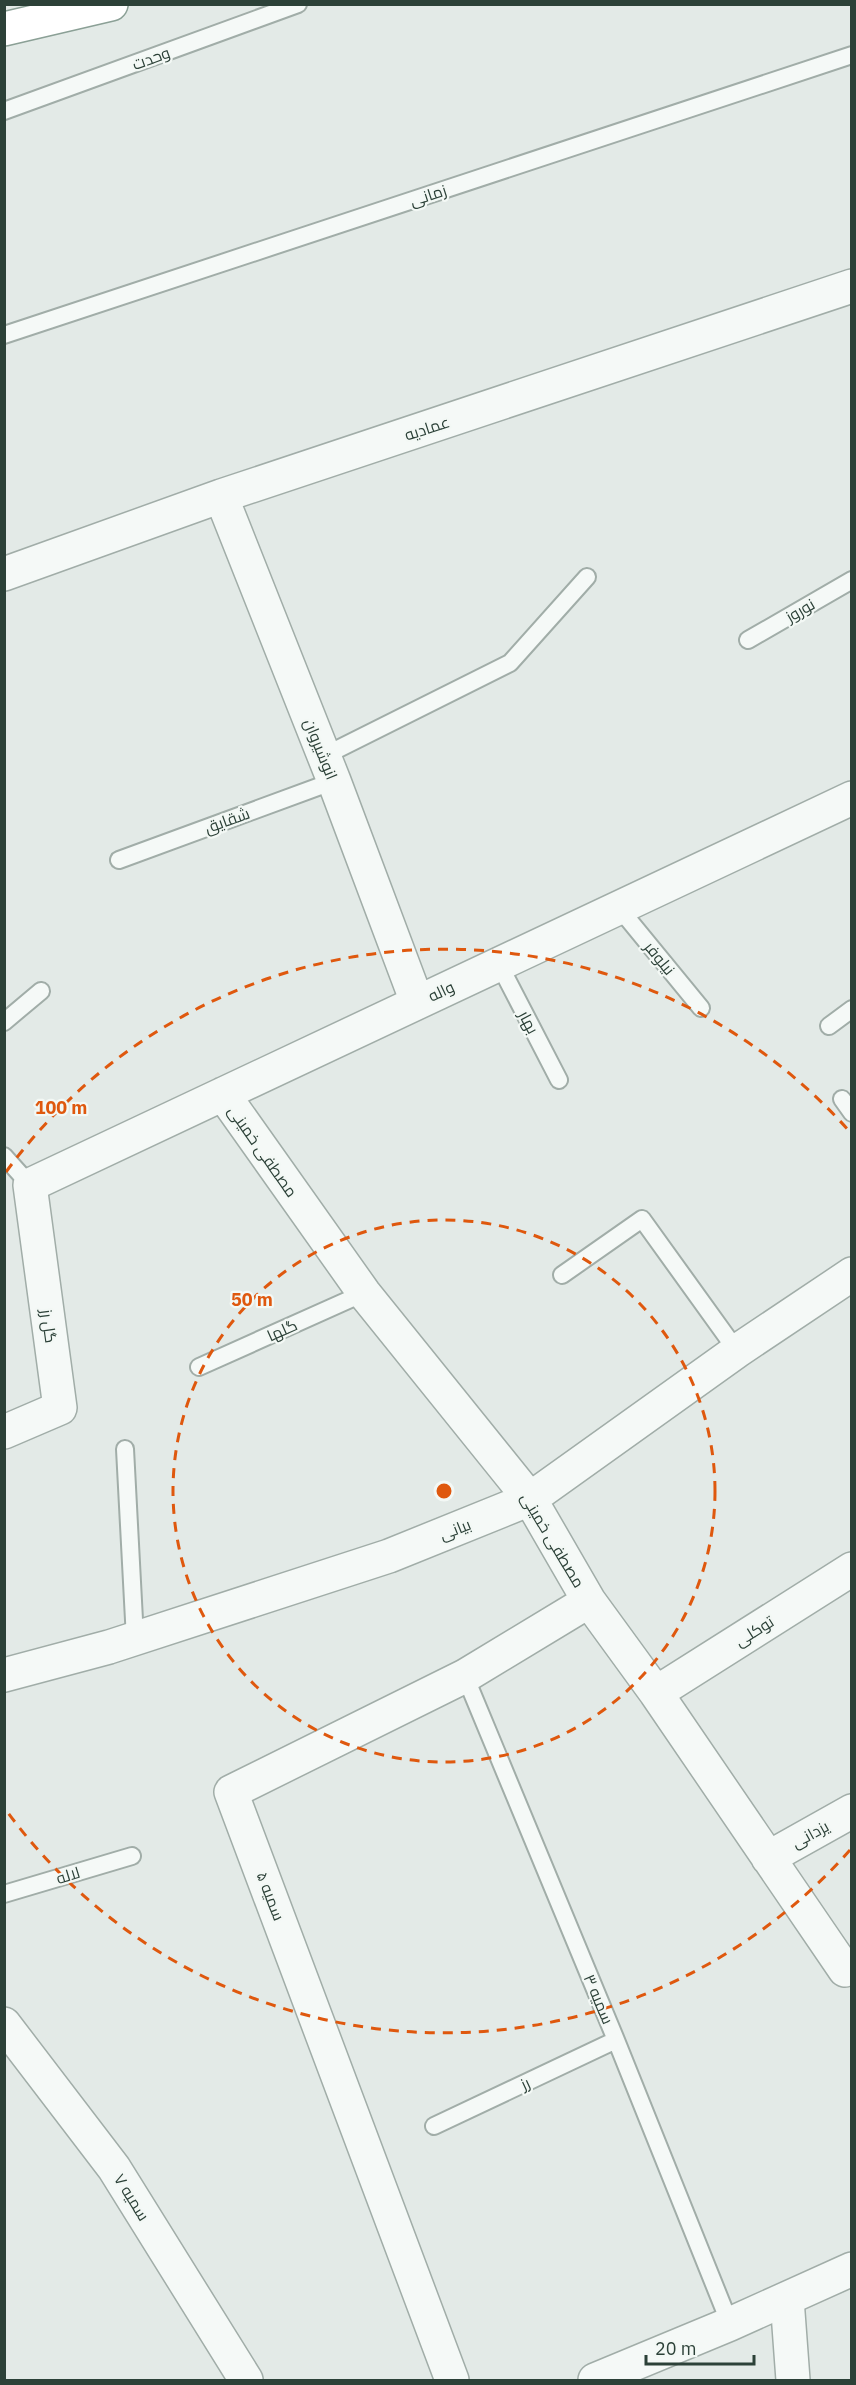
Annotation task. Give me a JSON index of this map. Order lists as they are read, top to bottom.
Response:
{
  "streets": {
    "street": [
      "عمادیه",
      "انوشیروان",
      "واله",
      "مصطفی خمینی",
      "گل رز",
      "بیانی",
      "توکلی",
      "یزدانی",
      "سمیه ۵",
      "سمیه ۷"
    ],
    "lane": [
      "وحدت",
      "زمانی",
      "نوروز",
      "شقایق",
      "نیلوفر",
      "بهار",
      "گلها",
      "لاله",
      "سمیه ۳",
      "رز"
    ]
  },
  "crossings": [
    ["عمادیه", "انوشیروان"],
    ["انوشیروان", "شقایق"],
    ["انوشیروان", "واله"],
    ["نیلوفر", "واله"],
    ["واله", "بهار"],
    ["واله", "مصطفی خمینی"],
    ["واله", "گل رز"],
    ["مصطفی خمینی", "گلها"],
    ["مصطفی خمینی", "بیانی"],
    ["مصطفی خمینی", "توکلی"],
    ["مصطفی خمینی", "یزدانی"],
    ["مصطفی خمینی", "سمیه ۵"],
    ["سمیه ۵", "سمیه ۳"],
    ["سمیه ۳", "رز"]
  ],
  "scale_bar": "20 m",
  "rings": ["100 m", "50 m"]
}
